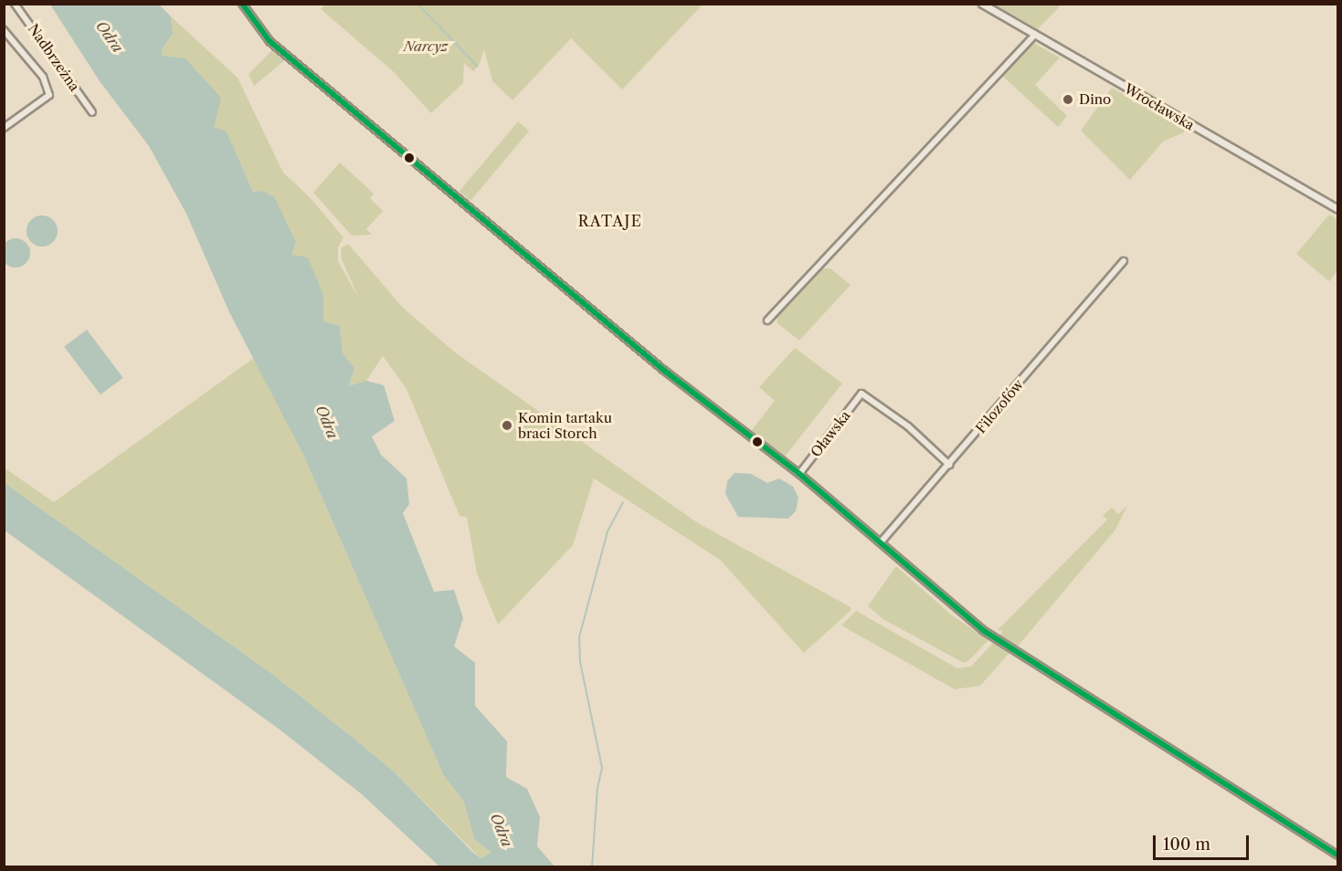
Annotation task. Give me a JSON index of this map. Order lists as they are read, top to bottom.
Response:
{
  "streets": {
    "street": [
      "Nadbrzeżna",
      "Wrocławska",
      "Filozofów",
      "Oławska"
    ]
  },
  "crossings": [
    ["Filozofów", "Oławska"]
  ],
  "districts": ["RATAJE"],
  "water": ["Odra"],
  "parks": ["Narcyz"],
  "places": ["Dino", "Komin tartaku braci Storch"],
  "scale_bar": "100 m"
}
